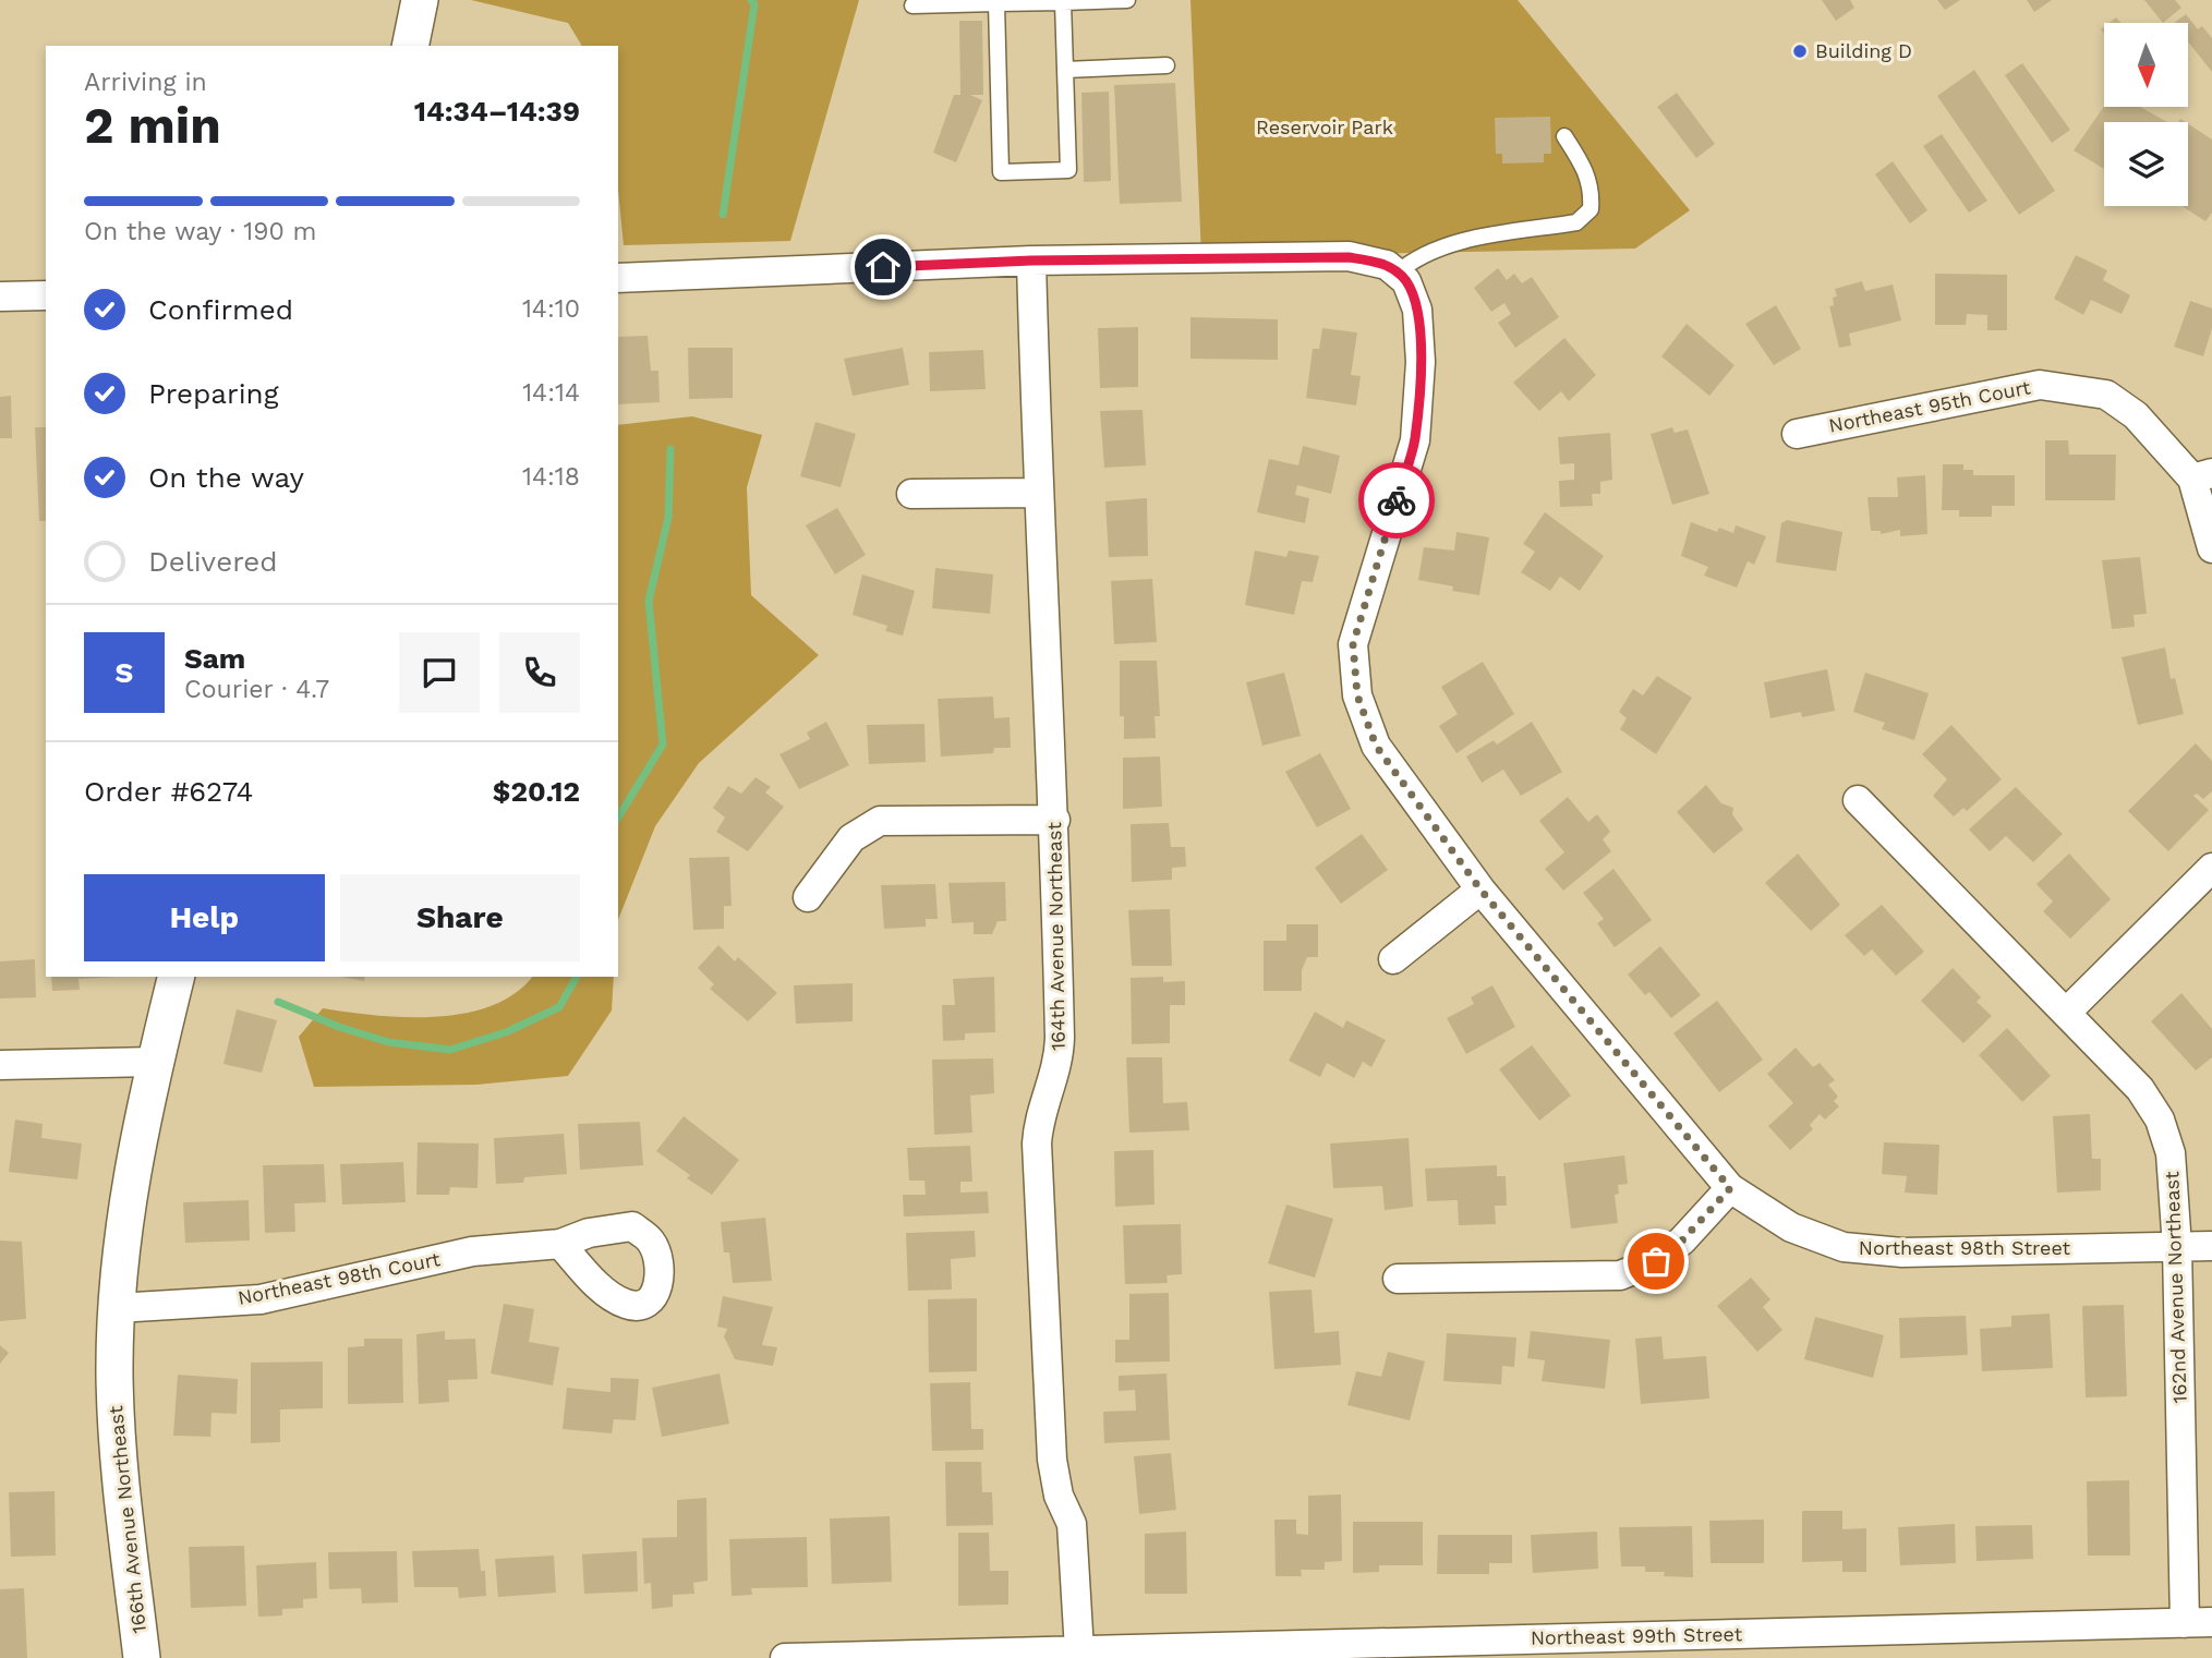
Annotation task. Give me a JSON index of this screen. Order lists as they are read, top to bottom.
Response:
{
  "streets": {
    "street": [
      "Northeast 95th Court",
      "164th Avenue Northeast",
      "Northeast 98th Street",
      "Northeast 98th Court",
      "162nd Avenue Northeast",
      "166th Avenue Northeast",
      "Northeast 99th Street"
    ]
  },
  "crossings": [
    ["164th Avenue Northeast", "Northeast 99th Street"],
    ["Northeast 98th Street", "162nd Avenue Northeast"],
    ["Northeast 98th Court", "166th Avenue Northeast"],
    ["162nd Avenue Northeast", "Northeast 99th Street"]
  ],
  "parks": ["Reservoir Park"],
  "places": ["Building D"],
  "north": "bottom",
  "page": {
    "heading": ["2 min", "Arriving in", "14:34–14:39"],
    "panel": [
      "Sam",
      "Courier · 4.7",
      "Order #6274",
      "$20.12"
    ],
    "bar": "On the way · 190 m",
    "list": [
      ["Confirmed", "14:10"],
      ["Preparing", "14:14"],
      ["On the way", "14:18"],
      "Delivered"
    ],
    "round": "S",
    "buttons": ["Help", "Share"]
  }
}
